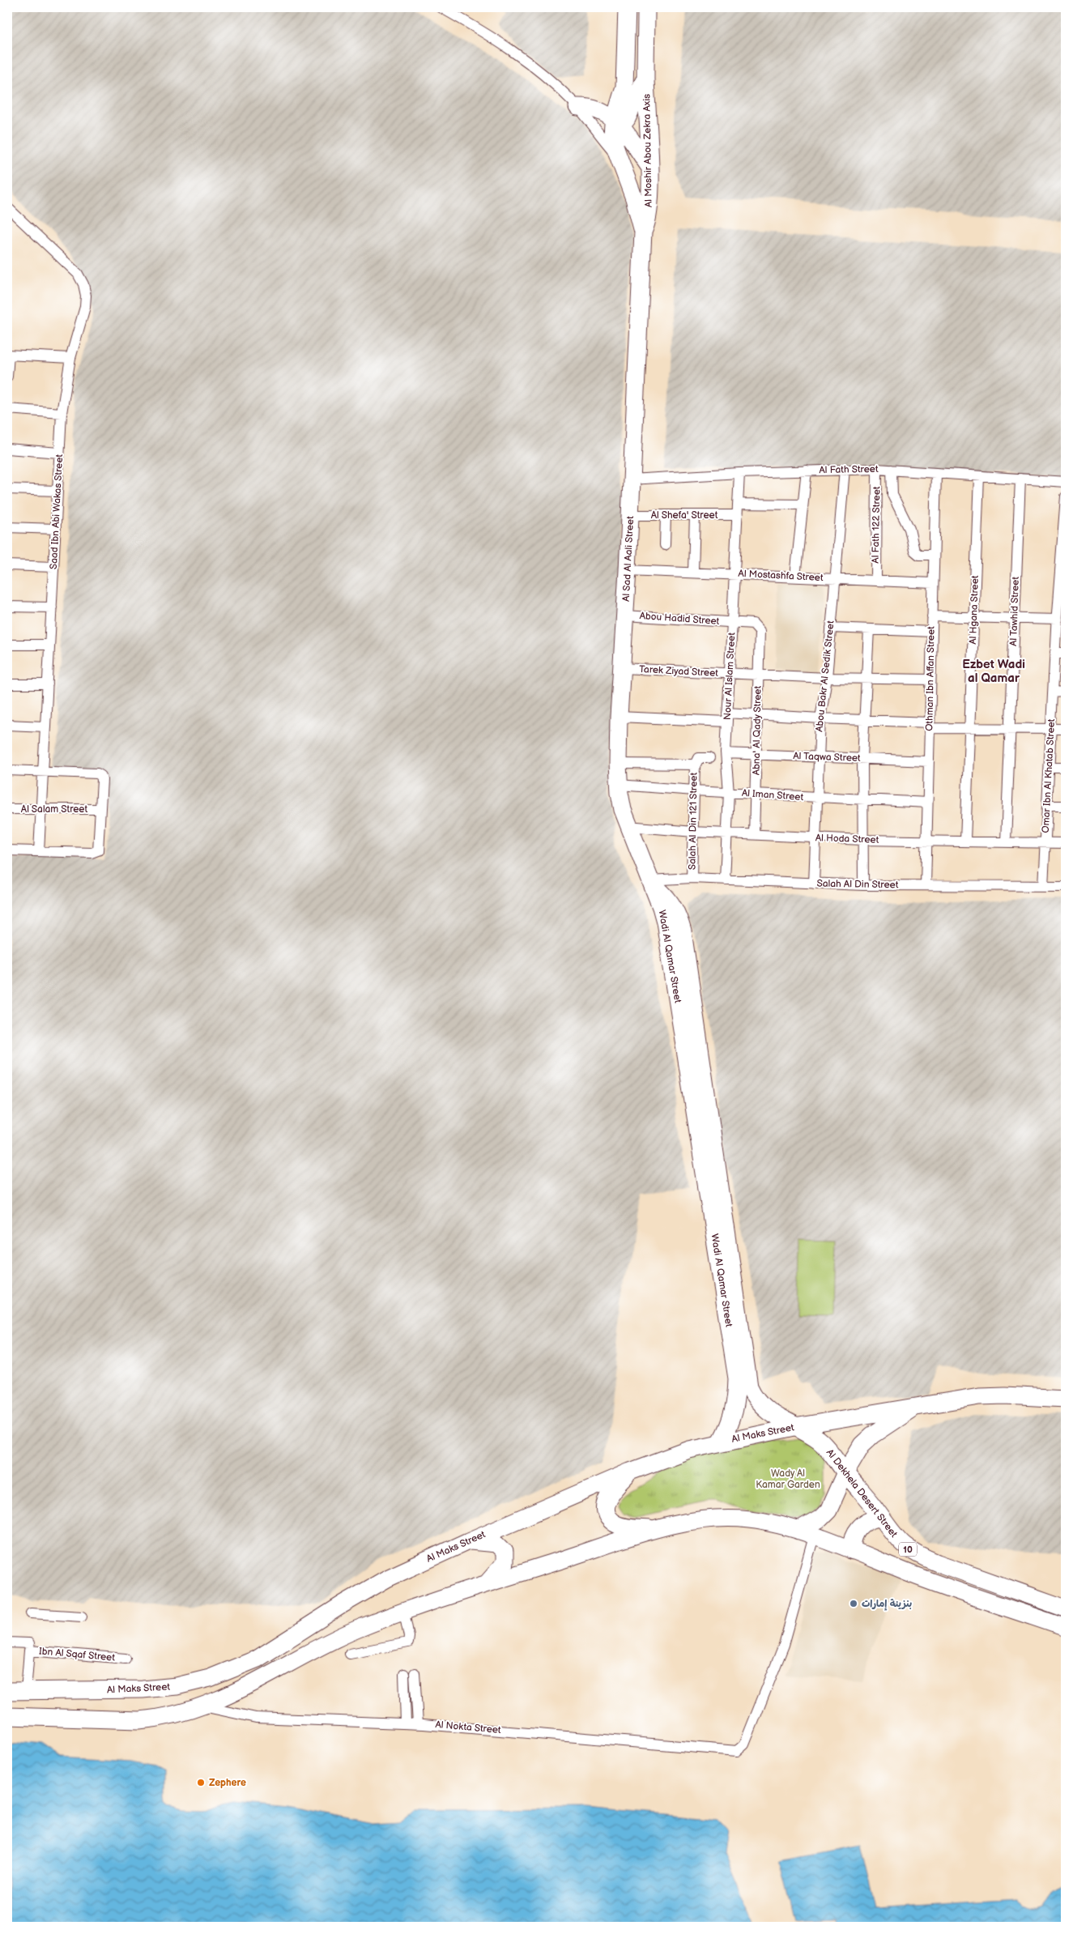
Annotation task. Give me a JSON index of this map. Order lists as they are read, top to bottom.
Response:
{
  "streets": {
    "main road": [
      "Al Moshir Abou Zekra Axis",
      "Al Sad Al Aali Street",
      "Wadi Al Qamar Street",
      "Al Maks Street",
      "Al Dekhela Desert Street",
      "10"
    ],
    "street": [
      "Al Fath Street",
      "Saad Ibn Abi Wakas Street",
      "Al Shefa' Street",
      "Al Fath 122 Street",
      "Al Mostashfa Street",
      "Al Hgana Street",
      "Al Tawhid Street",
      "Abou Hadid Street",
      "Tarek Ziyad Street",
      "Nour Al Islam Street",
      "Abou Bakr Al Sedik Street",
      "Othman Ibn Affan Street",
      "Abna' Al Qady Street",
      "Al Taqwa Street",
      "Omar Ibn Al Khatab Street",
      "Al Iman Street",
      "Al Salam Street",
      "Salah Al Din 121 Street",
      "Al Hoda Street",
      "Salah Al Din Street",
      "Ibn Al Sqaf Street",
      "Al Nokta Street"
    ]
  },
  "crossings": [
    ["Al Moshir Abou Zekra Axis", "Al Sad Al Aali Street"],
    ["Al Fath Street", "Al Fath 122 Street"],
    ["Al Fath Street", "Al Sad Al Aali Street"],
    ["Al Fath Street", "Al Hgana Street"],
    ["Al Fath Street", "Al Tawhid Street"],
    ["Al Fath Street", "Nour Al Islam Street"],
    ["Al Fath Street", "Abou Bakr Al Sedik Street"],
    ["Al Fath Street", "Othman Ibn Affan Street"],
    ["Saad Ibn Abi Wakas Street", "Al Salam Street"],
    ["Al Shefa' Street", "Al Sad Al Aali Street"],
    ["Al Shefa' Street", "Nour Al Islam Street"],
    ["Al Fath 122 Street", "Al Mostashfa Street"],
    ["Al Sad Al Aali Street", "Al Mostashfa Street"],
    ["Al Sad Al Aali Street", "Abou Hadid Street"],
    ["Al Sad Al Aali Street", "Tarek Ziyad Street"],
    ["Al Sad Al Aali Street", "Al Iman Street"],
    ["Al Sad Al Aali Street", "Al Hoda Street"],
    ["Al Sad Al Aali Street", "Salah Al Din Street"],
    ["Al Sad Al Aali Street", "Wadi Al Qamar Street"],
    ["Al Mostashfa Street", "Nour Al Islam Street"],
    ["Al Mostashfa Street", "Abou Bakr Al Sedik Street"],
    ["Al Mostashfa Street", "Othman Ibn Affan Street"],
    ["Al Hgana Street", "Al Hoda Street"],
    ["Al Tawhid Street", "Al Hoda Street"],
    ["Abou Hadid Street", "Tarek Ziyad Street"],
    ["Abou Hadid Street", "Nour Al Islam Street"],
    ["Abou Hadid Street", "Abna' Al Qady Street"],
    ["Tarek Ziyad Street", "Nour Al Islam Street"],
    ["Tarek Ziyad Street", "Abou Bakr Al Sedik Street"],
    ["Tarek Ziyad Street", "Othman Ibn Affan Street"],
    ["Tarek Ziyad Street", "Abna' Al Qady Street"],
    ["Nour Al Islam Street", "Al Taqwa Street"],
    ["Nour Al Islam Street", "Al Iman Street"],
    ["Nour Al Islam Street", "Al Hoda Street"],
    ["Nour Al Islam Street", "Salah Al Din Street"],
    ["Abou Bakr Al Sedik Street", "Al Taqwa Street"],
    ["Abou Bakr Al Sedik Street", "Al Iman Street"],
    ["Abou Bakr Al Sedik Street", "Al Hoda Street"],
    ["Abou Bakr Al Sedik Street", "Salah Al Din Street"],
    ["Othman Ibn Affan Street", "Al Taqwa Street"],
    ["Othman Ibn Affan Street", "Al Iman Street"],
    ["Othman Ibn Affan Street", "Al Hoda Street"],
    ["Othman Ibn Affan Street", "Salah Al Din Street"],
    ["Abna' Al Qady Street", "Al Taqwa Street"],
    ["Abna' Al Qady Street", "Al Iman Street"],
    ["Abna' Al Qady Street", "Al Hoda Street"],
    ["Omar Ibn Al Khatab Street", "Al Hoda Street"],
    ["Omar Ibn Al Khatab Street", "Salah Al Din Street"],
    ["Al Iman Street", "Salah Al Din 121 Street"],
    ["Salah Al Din 121 Street", "Al Hoda Street"],
    ["Salah Al Din 121 Street", "Salah Al Din Street"],
    ["Salah Al Din Street", "Wadi Al Qamar Street"],
    ["Wadi Al Qamar Street", "Al Maks Street"],
    ["Wadi Al Qamar Street", "Al Dekhela Desert Street"],
    ["Al Maks Street", "Al Dekhela Desert Street"],
    ["10", "Al Nokta Street"]
  ],
  "districts": ["Ezbet Wadi al Qamar"],
  "parks": ["Wady Al Kamar Garden"],
  "places": ["بنزينة إمارات", "Zephere"]
}
